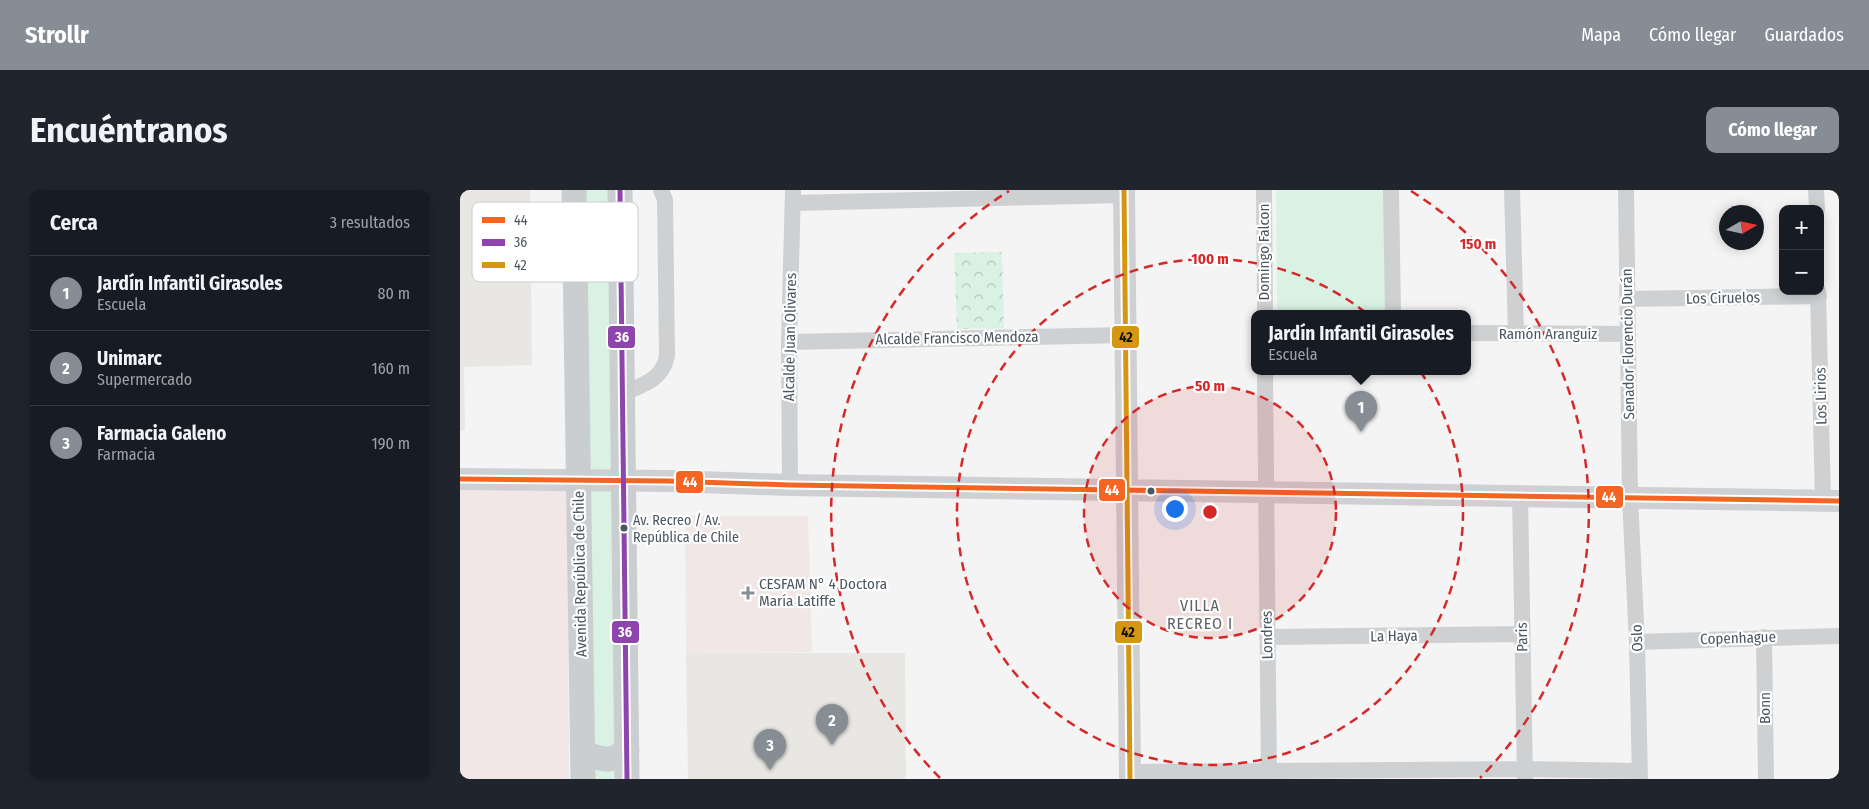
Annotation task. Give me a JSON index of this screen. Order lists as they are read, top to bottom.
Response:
{
  "streets": {
    "main road": ["Avenida República de Chile"],
    "street": [
      "Domingo Falcon",
      "Los Ciruelos",
      "Ramón Aranguiz",
      "Alcalde Juan Olivares",
      "Alcalde Francisco Mendoza",
      "Senador Florencio Durán",
      "Los Lirios",
      "Londres",
      "La Haya",
      "Paris",
      "Oslo",
      "Copenhague",
      "Bonn"
    ]
  },
  "crossings": [
    ["Los Ciruelos", "Senador Florencio Durán"],
    ["Ramón Aranguiz", "Senador Florencio Durán"],
    ["Alcalde Juan Olivares", "Alcalde Francisco Mendoza"],
    ["Senador Florencio Durán", "Oslo"],
    ["Londres", "La Haya"],
    ["La Haya", "Paris"],
    ["Oslo", "Copenhague"],
    ["Copenhague", "Bonn"]
  ],
  "districts": ["VILLA RECREO I"],
  "places": {
    "other": ["Av. Recreo / Av. República de Chile"],
    "health": ["CESFAM N° 4 Doctora María Latiffe"]
  },
  "lines": ["transit line 36", "transit line 42", "transit line 44"],
  "legend": ["44", "36", "42"],
  "north": "right",
  "page": {
    "header": "Strollr",
    "nav": ["Mapa", "Cómo llegar", "Guardados"],
    "buttons": "Cómo llegar",
    "title": "Encuéntranos",
    "heading": ["Cerca", "3 resultados"],
    "map_buttons": ["+", "−"],
    "list": [
      {
        "mark": "1",
        "name": "Jardín Infantil Girasoles",
        "note": "Escuela",
        "value": "80 m"
      },
      {
        "mark": "2",
        "name": "Unimarc",
        "note": "Supermercado",
        "value": "160 m"
      },
      {
        "mark": "3",
        "name": "Farmacia Galeno",
        "note": "Farmacia",
        "value": "190 m"
      }
    ],
    "popup": ["Jardín Infantil Girasoles", "Escuela"],
    "pins": ["1", "2", "3"]
  },
  "rings": ["150 m", "100 m", "50 m"]
}
